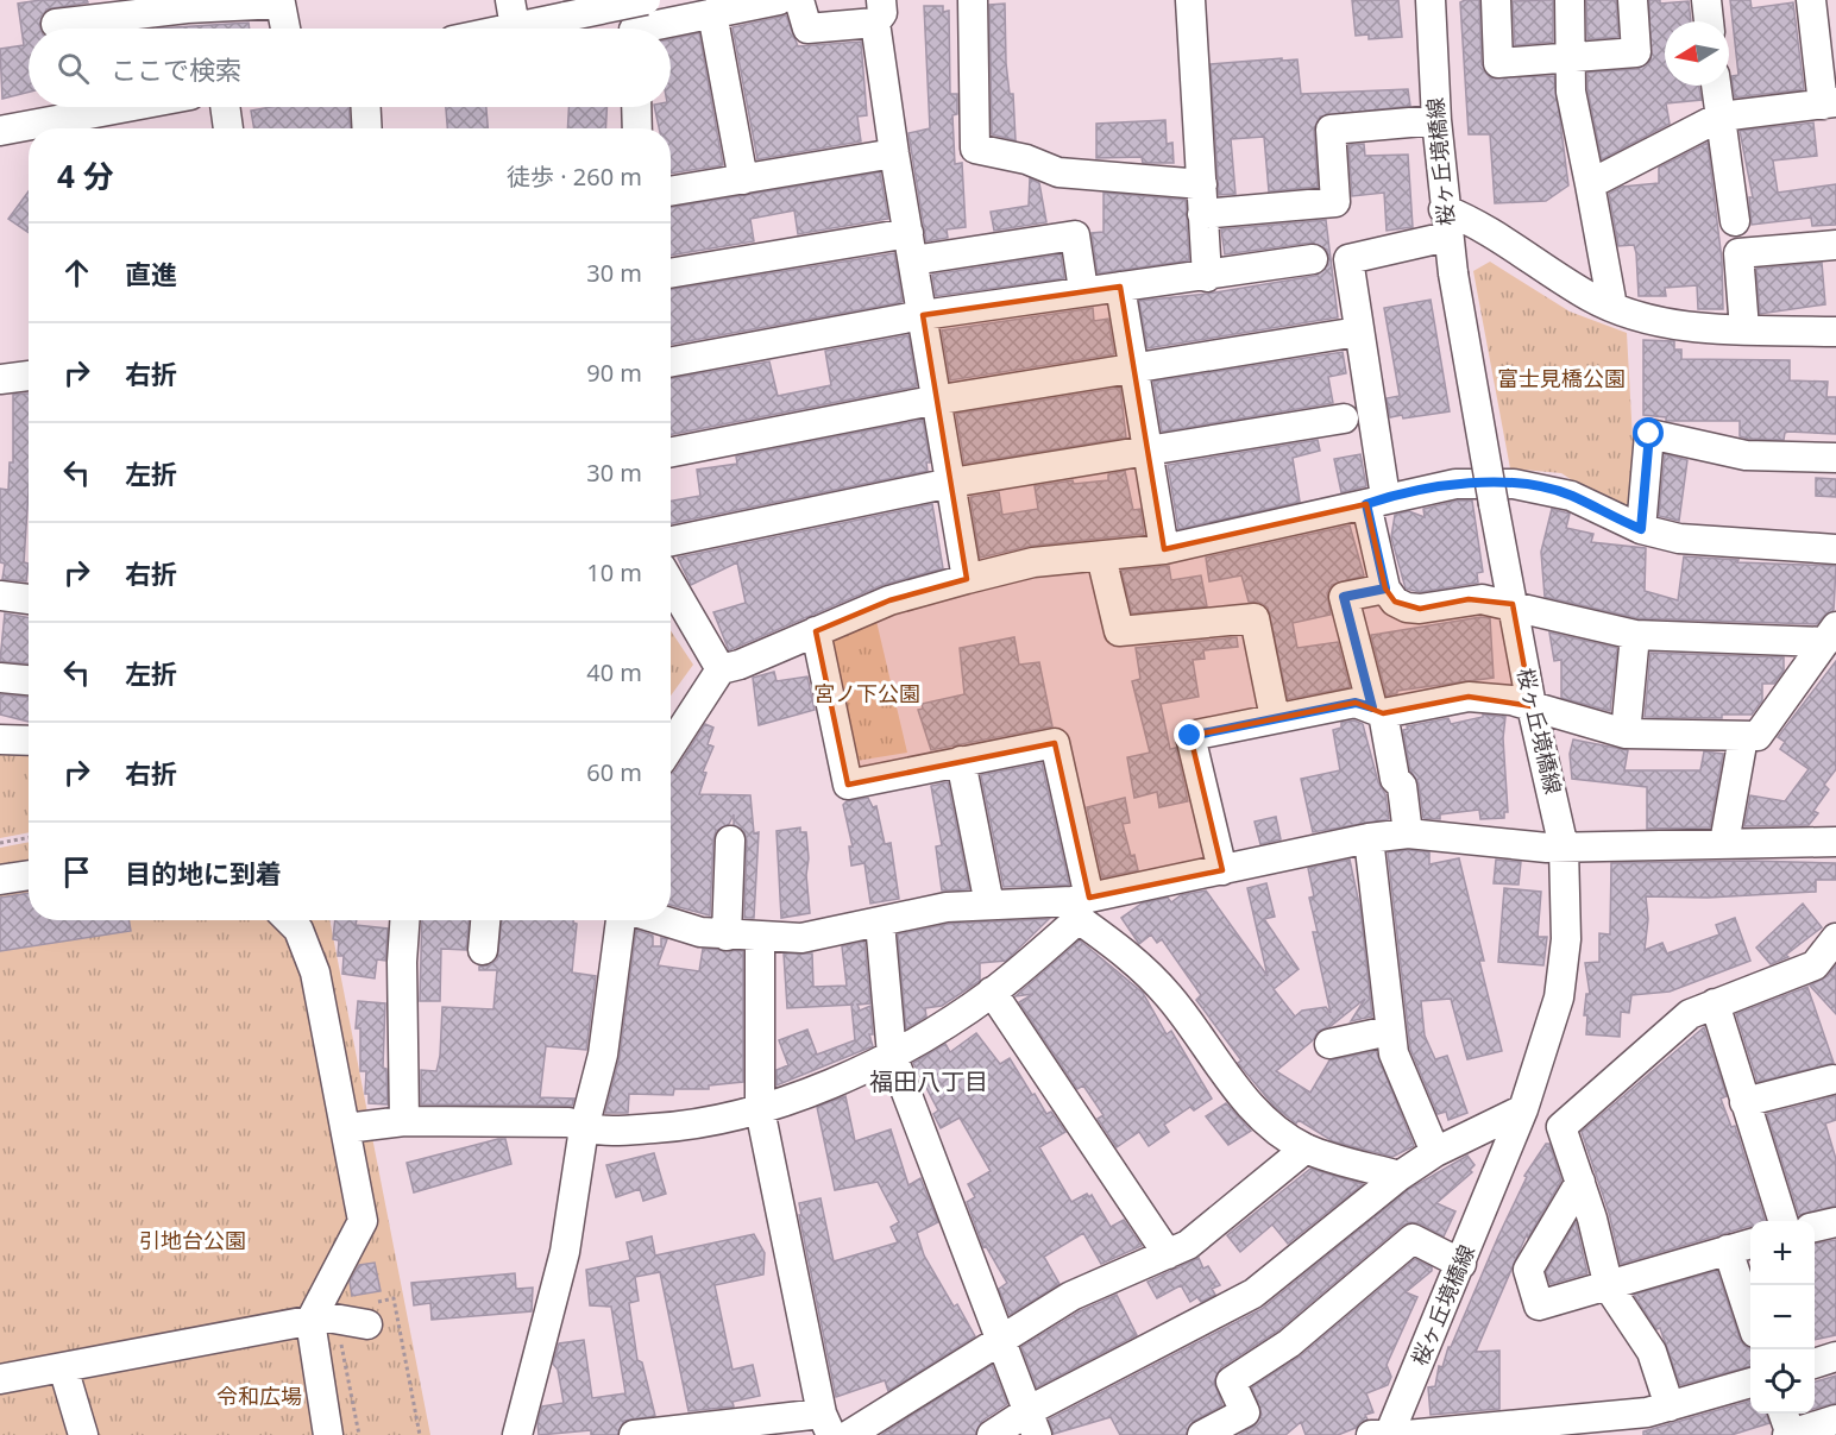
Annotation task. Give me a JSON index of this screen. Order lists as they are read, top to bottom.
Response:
{
  "streets": {
    "street": ["桜ヶ丘境橋線"]
  },
  "districts": ["福田八丁目"],
  "parks": [
    "富士見橋公園",
    "宮ノ下公園",
    "引地台公園",
    "令和広場"
  ],
  "north": "left",
  "page": {
    "search": "ここで検索",
    "heading": ["4 分", "徒歩 · 260 m"],
    "list": [
      ["直進", "30 m"],
      ["右折", "90 m"],
      ["左折", "30 m"],
      ["右折", "10 m"],
      ["左折", "40 m"],
      ["右折", "60 m"],
      "目的地に到着"
    ],
    "map_buttons": ["+", "−"]
  }
}
